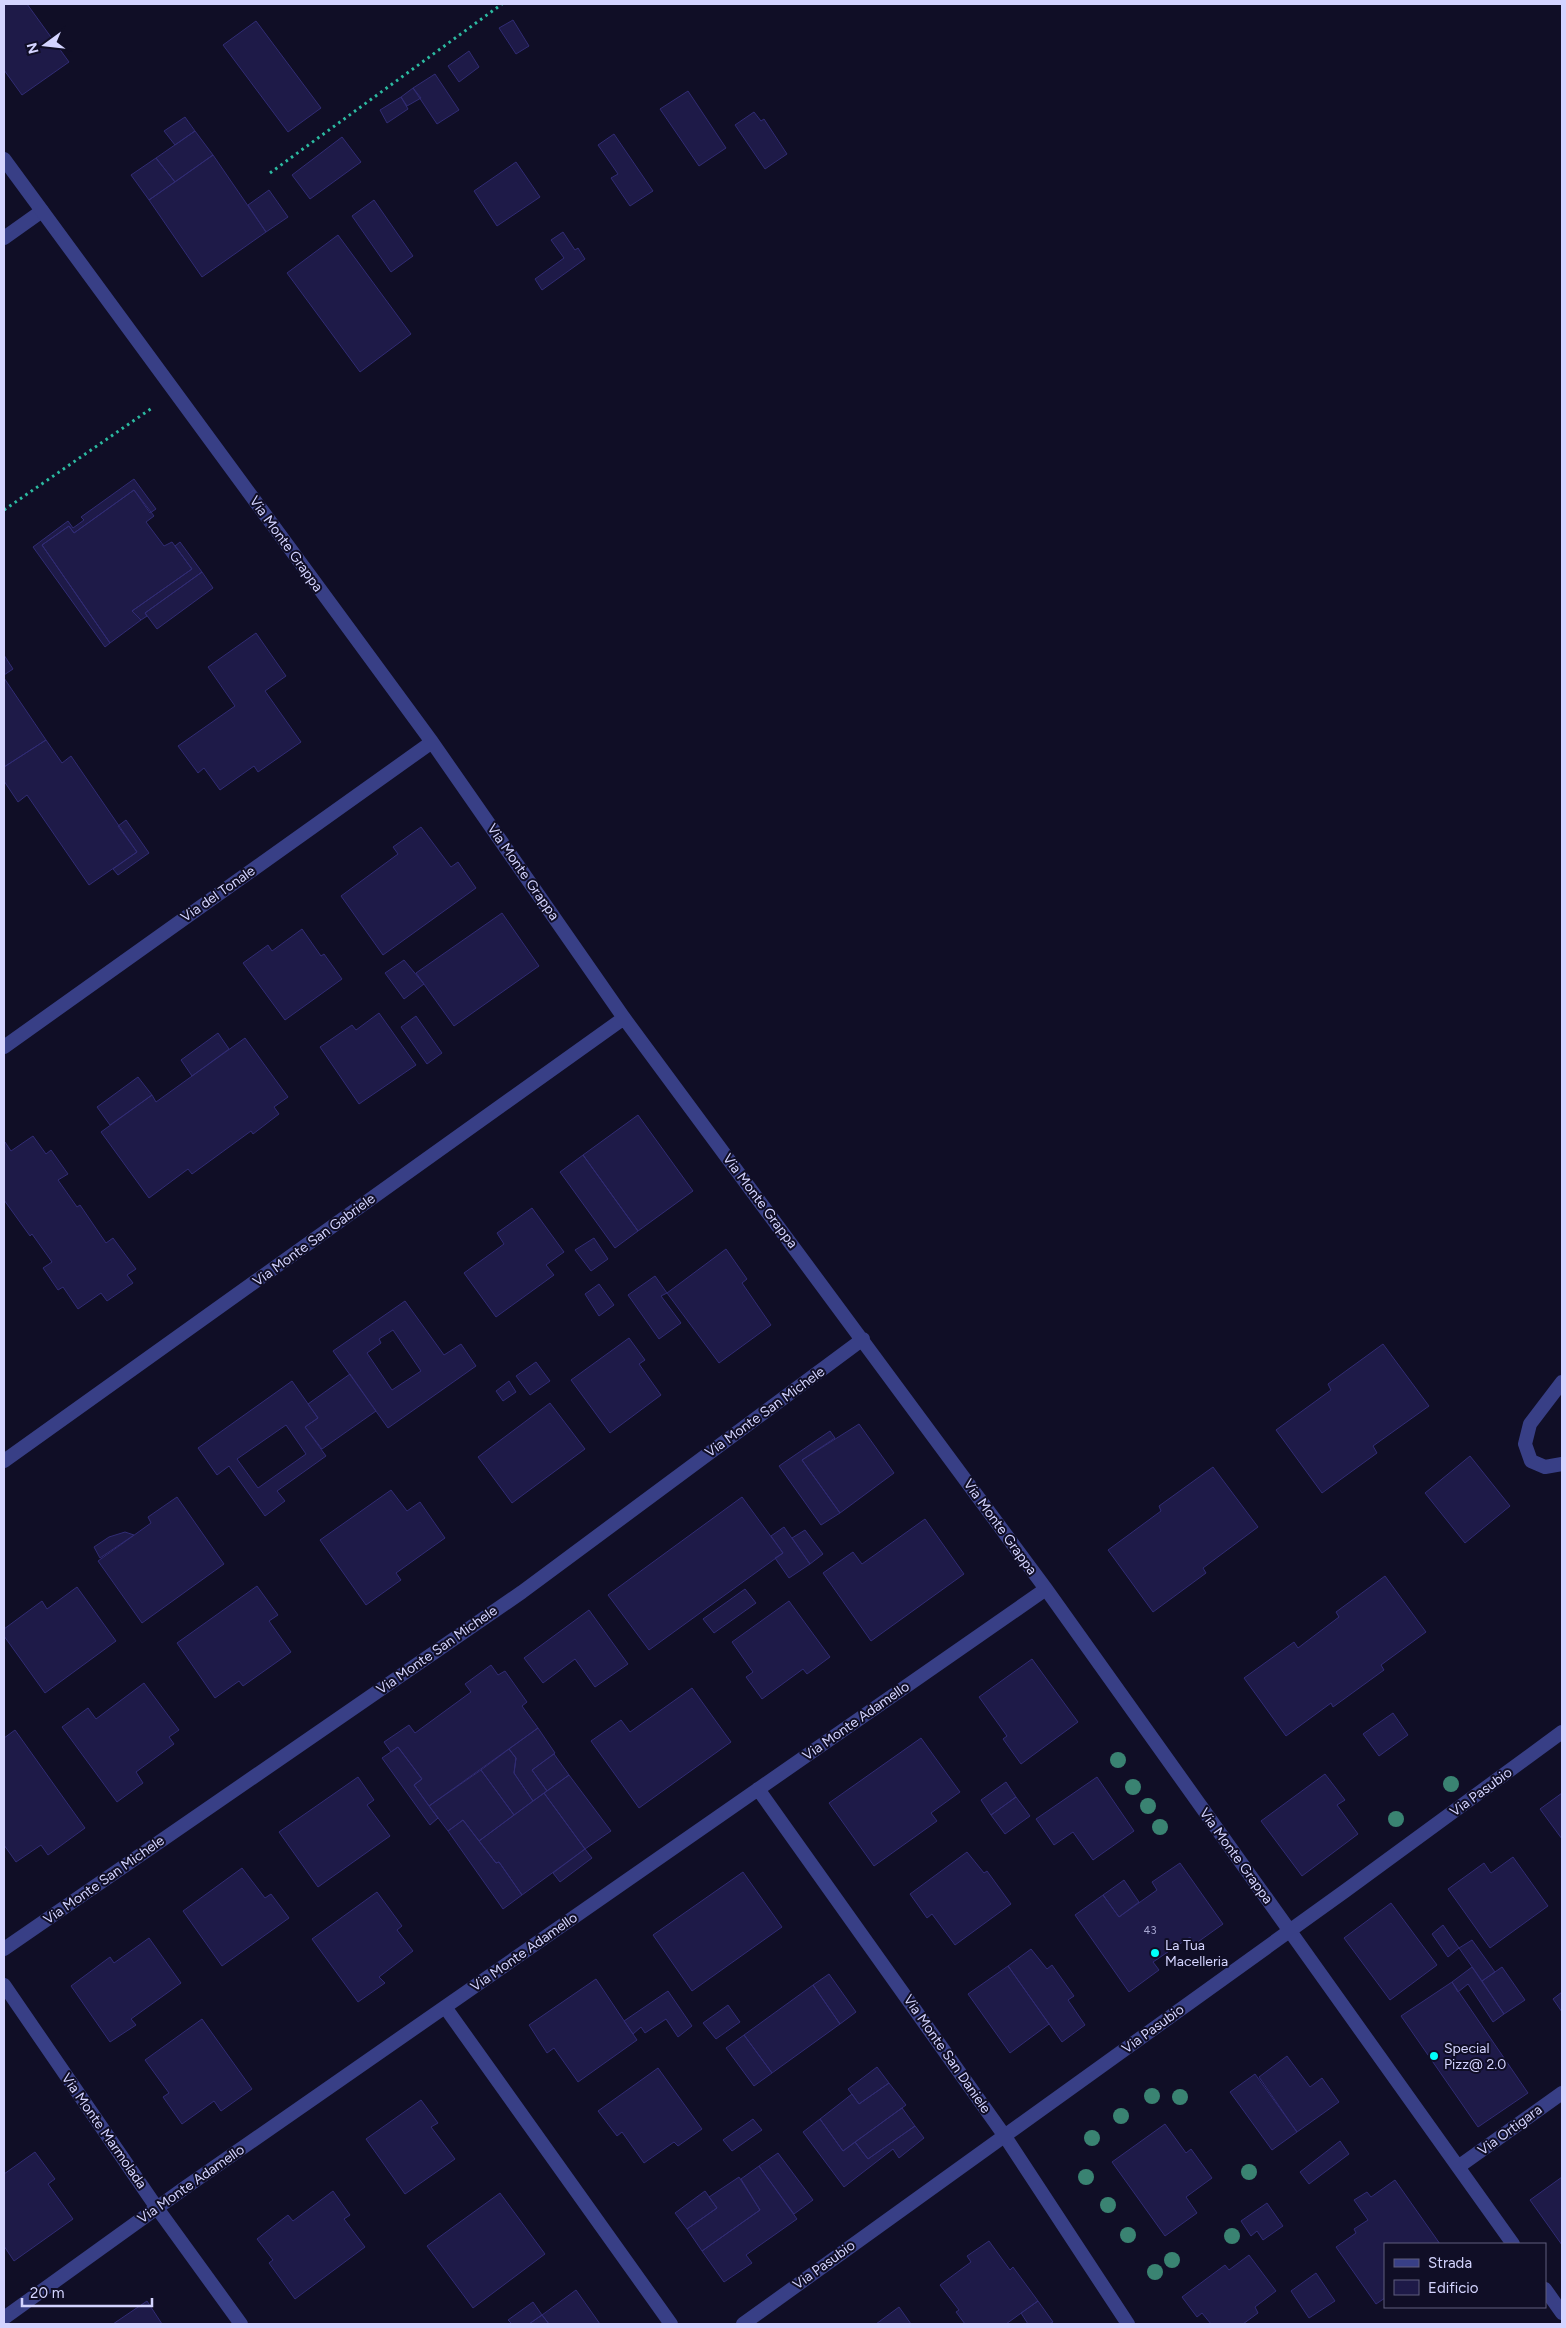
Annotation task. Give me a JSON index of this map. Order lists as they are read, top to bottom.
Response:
{
  "streets": {
    "street": [
      "Via Monte Grappa",
      "Via del Tonale",
      "Via Monte San Gabriele",
      "Via Monte San Michele",
      "Via Monte Adamello",
      "Via Pasubio",
      "Via Monte San Daniele",
      "Via Ortigara",
      "Via Monte Marmolada"
    ]
  },
  "crossings": [
    ["Via Monte Grappa", "Via del Tonale"],
    ["Via Monte Grappa", "Via Monte San Gabriele"],
    ["Via Monte Grappa", "Via Monte San Michele"],
    ["Via Monte Grappa", "Via Monte Adamello"],
    ["Via Monte Grappa", "Via Pasubio"],
    ["Via Monte Grappa", "Via Ortigara"],
    ["Via Monte Adamello", "Via Monte San Daniele"],
    ["Via Monte Adamello", "Via Monte Marmolada"],
    ["Via Pasubio", "Via Monte San Daniele"]
  ],
  "places": ["La Tua Macelleria", "Special Pizz@ 2.0"],
  "house_numbers": ["43"],
  "legend": ["Strada", "Edificio"],
  "scale_bar": "20 m",
  "north": "left"
}
